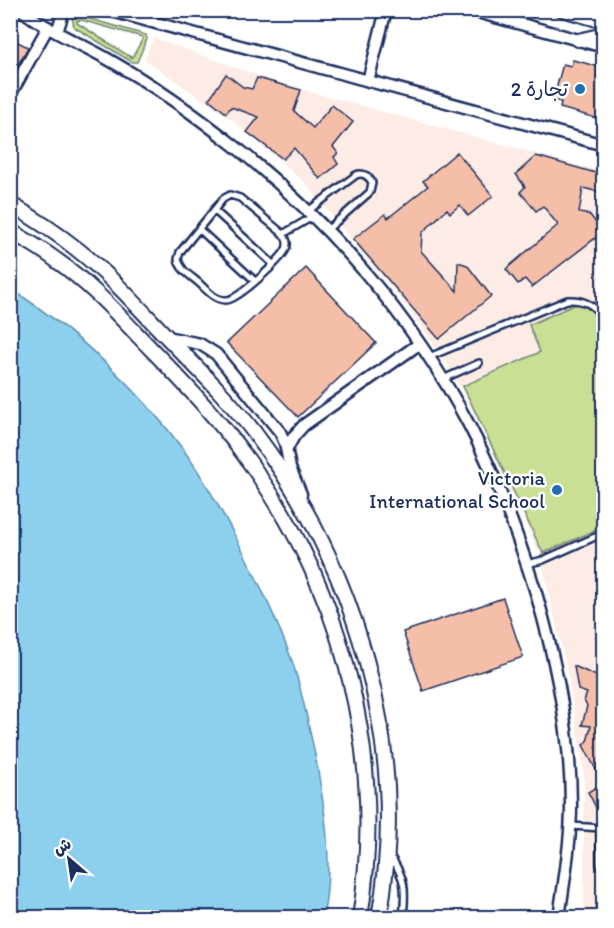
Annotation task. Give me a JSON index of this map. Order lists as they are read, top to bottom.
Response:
{
  "places": ["تجارة 2", "Victoria International School"],
  "north": "top left"
}
